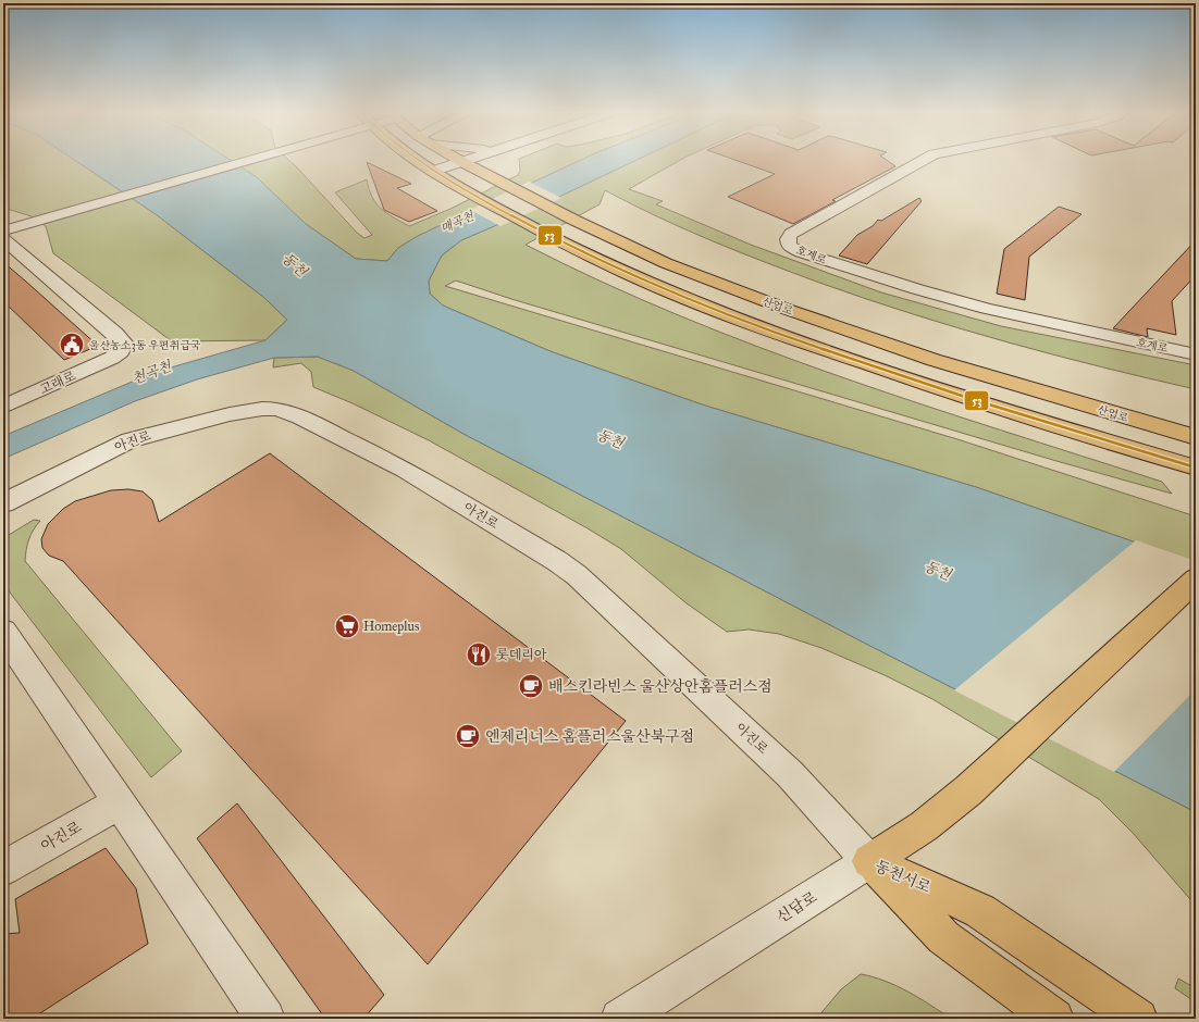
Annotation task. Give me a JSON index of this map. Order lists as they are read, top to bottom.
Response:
{
  "streets": {
    "main road": ["산업로", "동천서로", "신답로"],
    "street": ["호계로", "고래로", "아진로"]
  },
  "crossings": [
    ["아진로", "동천서로"],
    ["아진로", "신답로"],
    ["동천서로", "신답로"]
  ],
  "water": ["매곡천", "동천", "천곡천"],
  "places": {
    "public building": ["울산농소3동 우편취급국"],
    "supermarket": ["Homeplus"],
    "restaurant": ["롯데리아"],
    "cafe": ["배스킨라빈스 울산상안홈플러스점", "엔제리너스 홈플러스울산북구점"]
  },
  "lines": ["transit line 53"]
}
